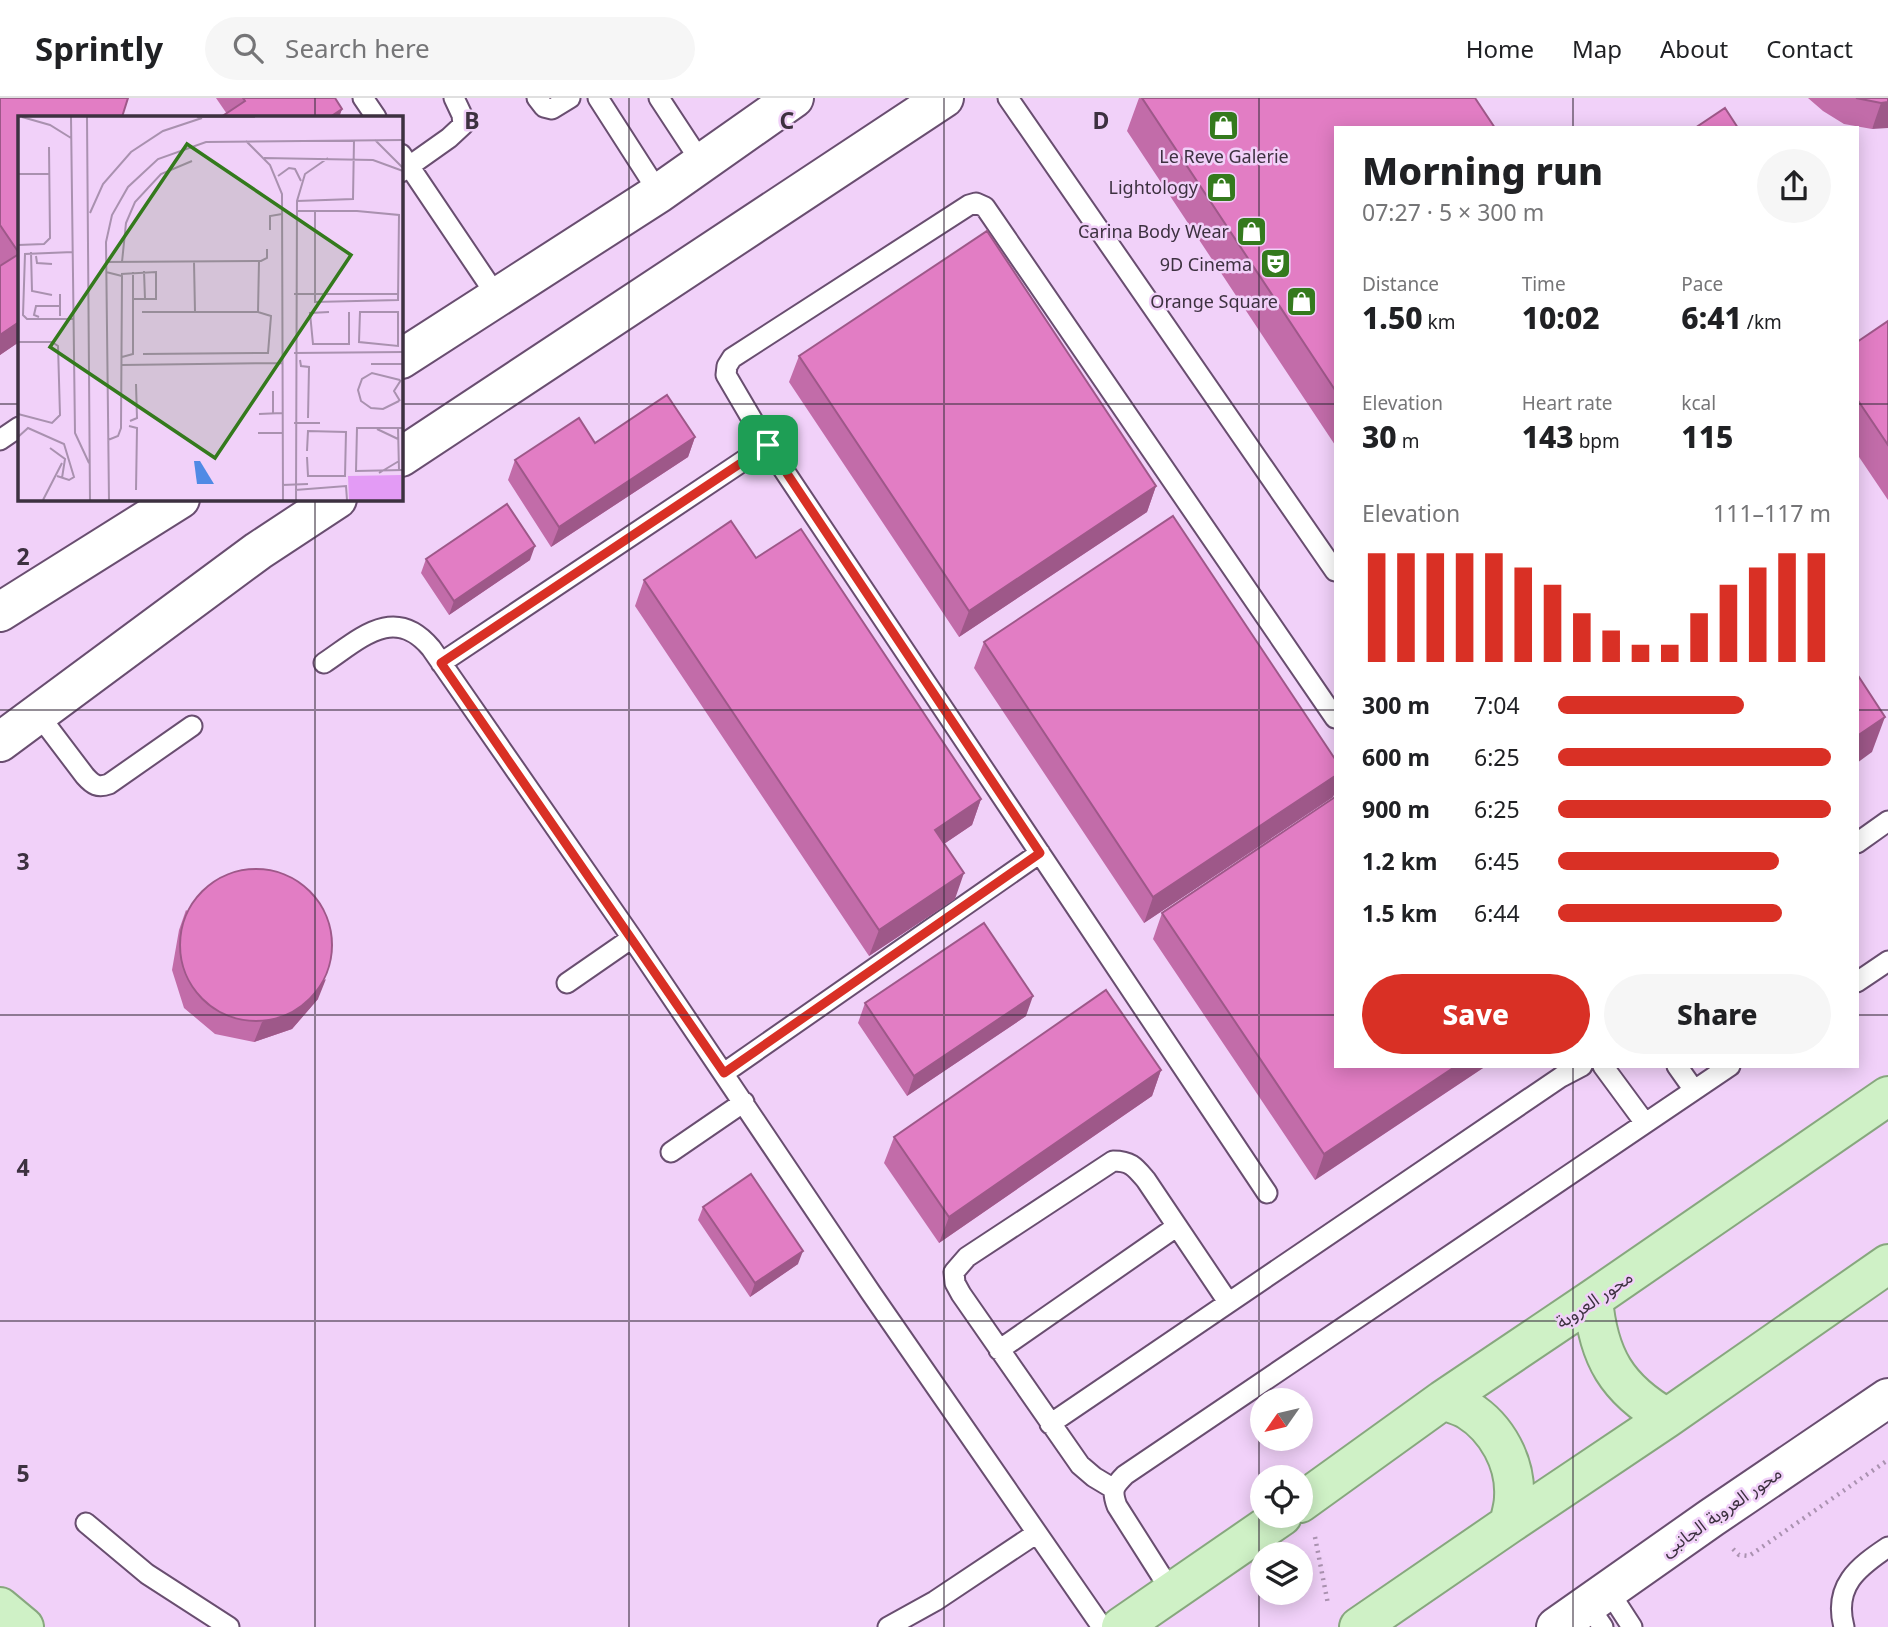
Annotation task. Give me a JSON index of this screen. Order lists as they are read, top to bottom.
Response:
{
  "streets": {
    "main road": ["محور العروبة"],
    "street": ["محور العروبة الجانبى"]
  },
  "places": {
    "shop": [
      "Le Reve Galerie",
      "Lightology",
      "Carina Body Wear",
      "Orange Square"
    ],
    "theatre": ["9D Cinema"]
  },
  "north": "bottom left",
  "page": {
    "header": "Sprintly",
    "search": "Search here",
    "nav": [
      "Home",
      "Map",
      "About",
      "Contact"
    ],
    "heading": ["Morning run", "07:27 · 5 × 300 m"],
    "stats": [
      ["Distance", "1.50 km"],
      ["Time", "10:02"],
      ["Pace", "6:41 /km"],
      ["Elevation", "30 m"],
      ["Heart rate", "143 bpm"],
      ["kcal", "115"]
    ],
    "chart": ["Elevation", "111–117 m"],
    "list": [
      {
        "name": "300 m",
        "note": "7:04"
      },
      {
        "name": "600 m",
        "note": "6:25"
      },
      {
        "name": "900 m",
        "note": "6:25"
      },
      {
        "name": "1.2 km",
        "note": "6:45"
      },
      {
        "name": "1.5 km",
        "note": "6:44"
      }
    ],
    "buttons": ["Save", "Share"]
  },
  "grid": {
    "columns": ["B", "C", "D"],
    "rows": [
      "2",
      "3",
      "4",
      "5"
    ]
  }
}
